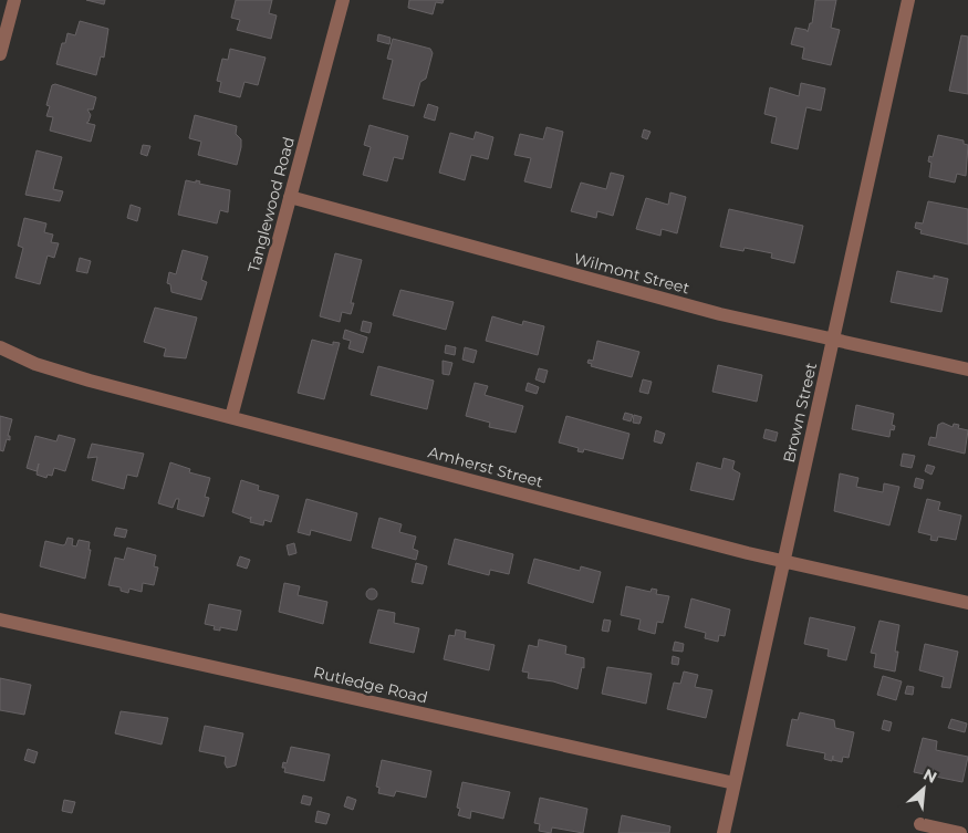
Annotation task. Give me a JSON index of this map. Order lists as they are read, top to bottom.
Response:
{
  "streets": {
    "street": [
      "Tanglewood Road",
      "Wilmont Street",
      "Brown Street",
      "Amherst Street",
      "Rutledge Road"
    ]
  },
  "crossings": [
    ["Tanglewood Road", "Wilmont Street"],
    ["Tanglewood Road", "Amherst Street"],
    ["Wilmont Street", "Brown Street"],
    ["Brown Street", "Amherst Street"],
    ["Brown Street", "Rutledge Road"]
  ],
  "north": "top right"
}
